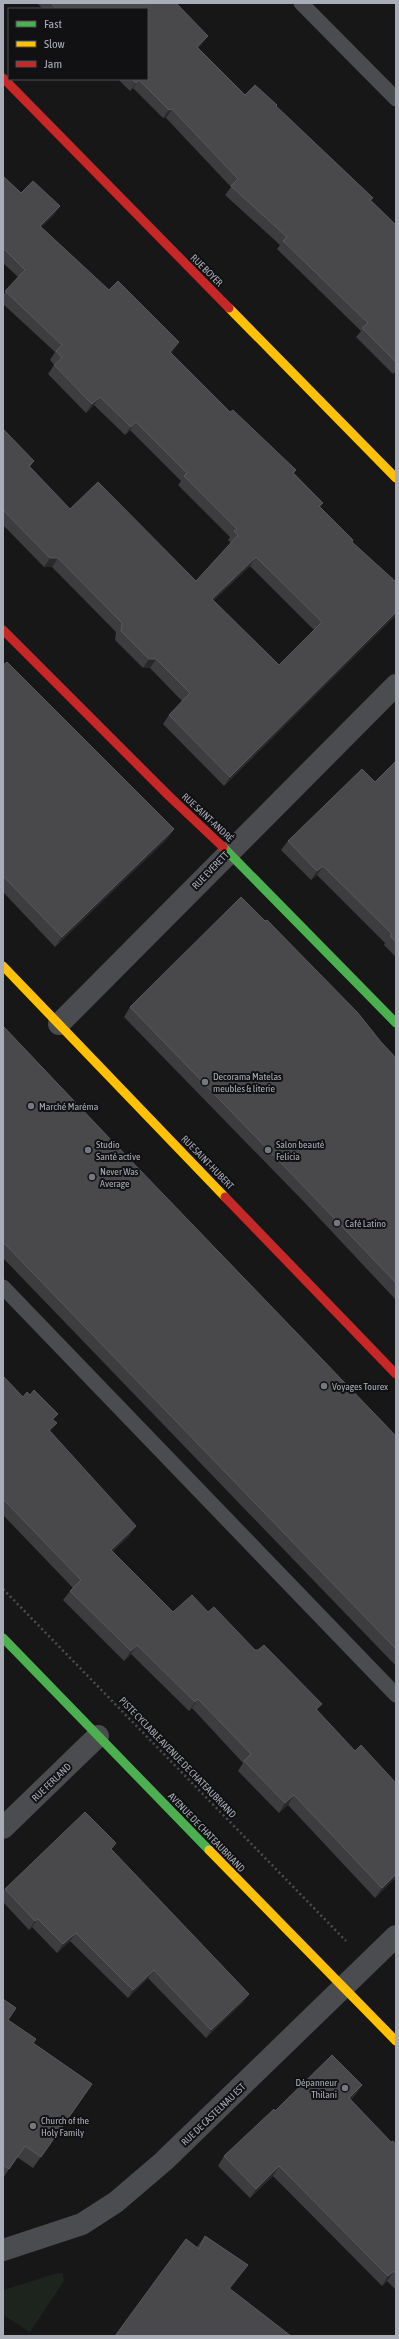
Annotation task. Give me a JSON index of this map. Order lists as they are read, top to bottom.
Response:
{
  "streets": {
    "street": [
      "RUE BOYER",
      "RUE SAINT-ANDRÉ",
      "RUE EVERETT",
      "RUE SAINT-HUBERT",
      "RUE FERLAND",
      "AVENUE DE CHATEAUBRIAND",
      "RUE DE CASTELNAU EST"
    ],
    "path": ["PISTE CYCLABLE AVENUE DE CHATEAUBRIAND"]
  },
  "crossings": [
    ["RUE SAINT-ANDRÉ", "RUE EVERETT"],
    ["RUE EVERETT", "RUE SAINT-HUBERT"],
    ["RUE FERLAND", "AVENUE DE CHATEAUBRIAND"],
    ["AVENUE DE CHATEAUBRIAND", "RUE DE CASTELNAU EST"]
  ],
  "places": [
    "Decorama Matelas meubles & literie",
    "Marché Maréma",
    "Studio Santé active",
    "Salon beauté Felicia",
    "Never Was Average",
    "Café Latino",
    "Voyages Tourex",
    "Dépanneur Thilani",
    "Church of the Holy Family"
  ],
  "legend": ["Fast", "Slow", "Jam"]
}
